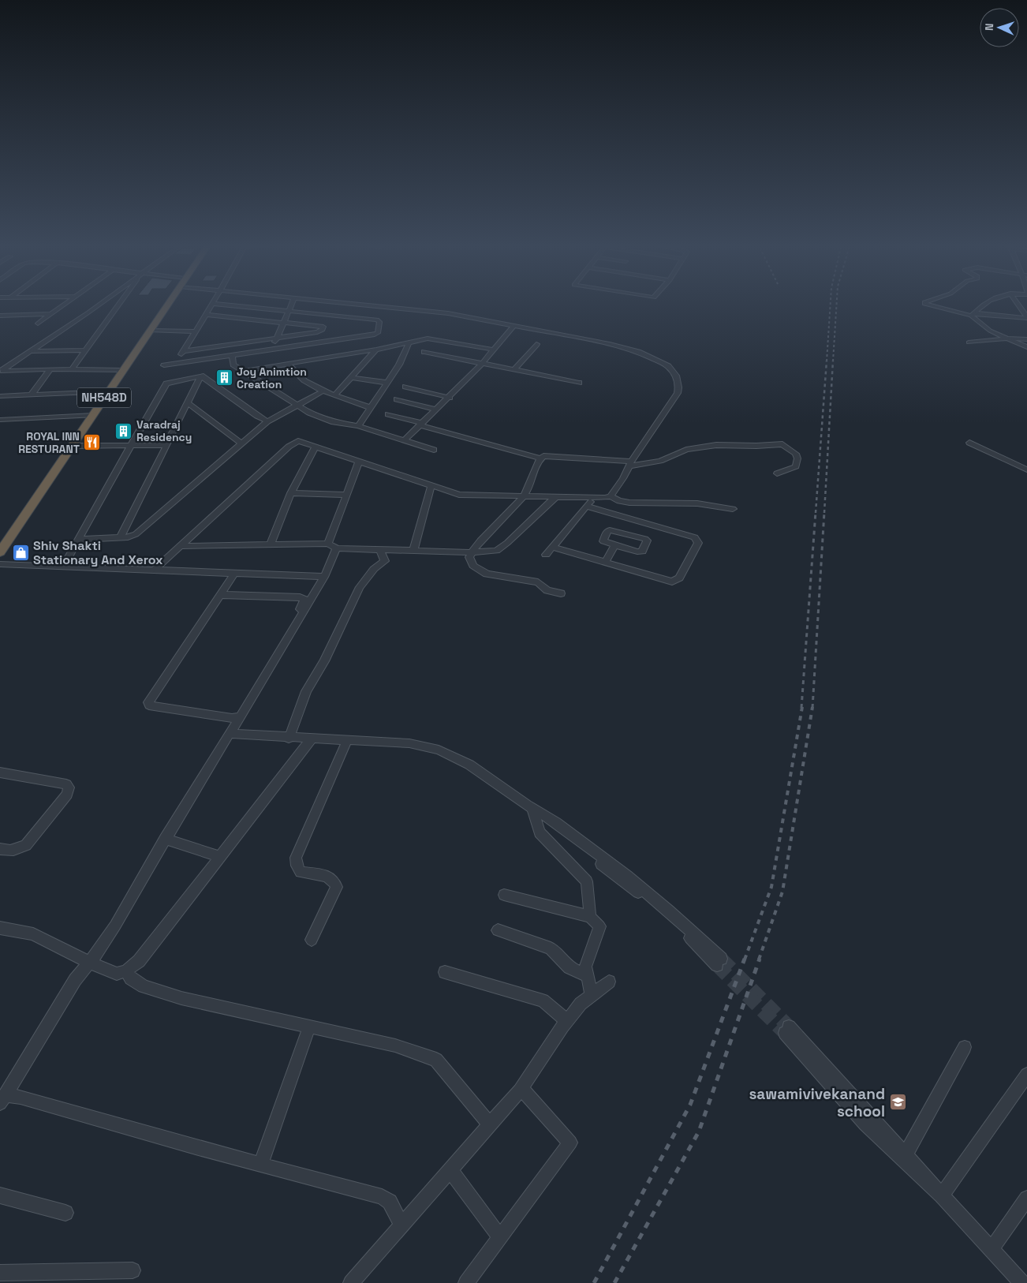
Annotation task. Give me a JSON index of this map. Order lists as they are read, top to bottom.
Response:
{
  "streets": {
    "highway": ["NH548D"]
  },
  "places": {
    "building": ["Joy Animtion Creation", "Varadraj Residency"],
    "restaurant": ["ROYAL INN RESTURANT"],
    "shop": ["Shiv Shakti Stationary And Xerox"],
    "school or university": ["sawamivivekanand school"]
  },
  "north": "left"
}
